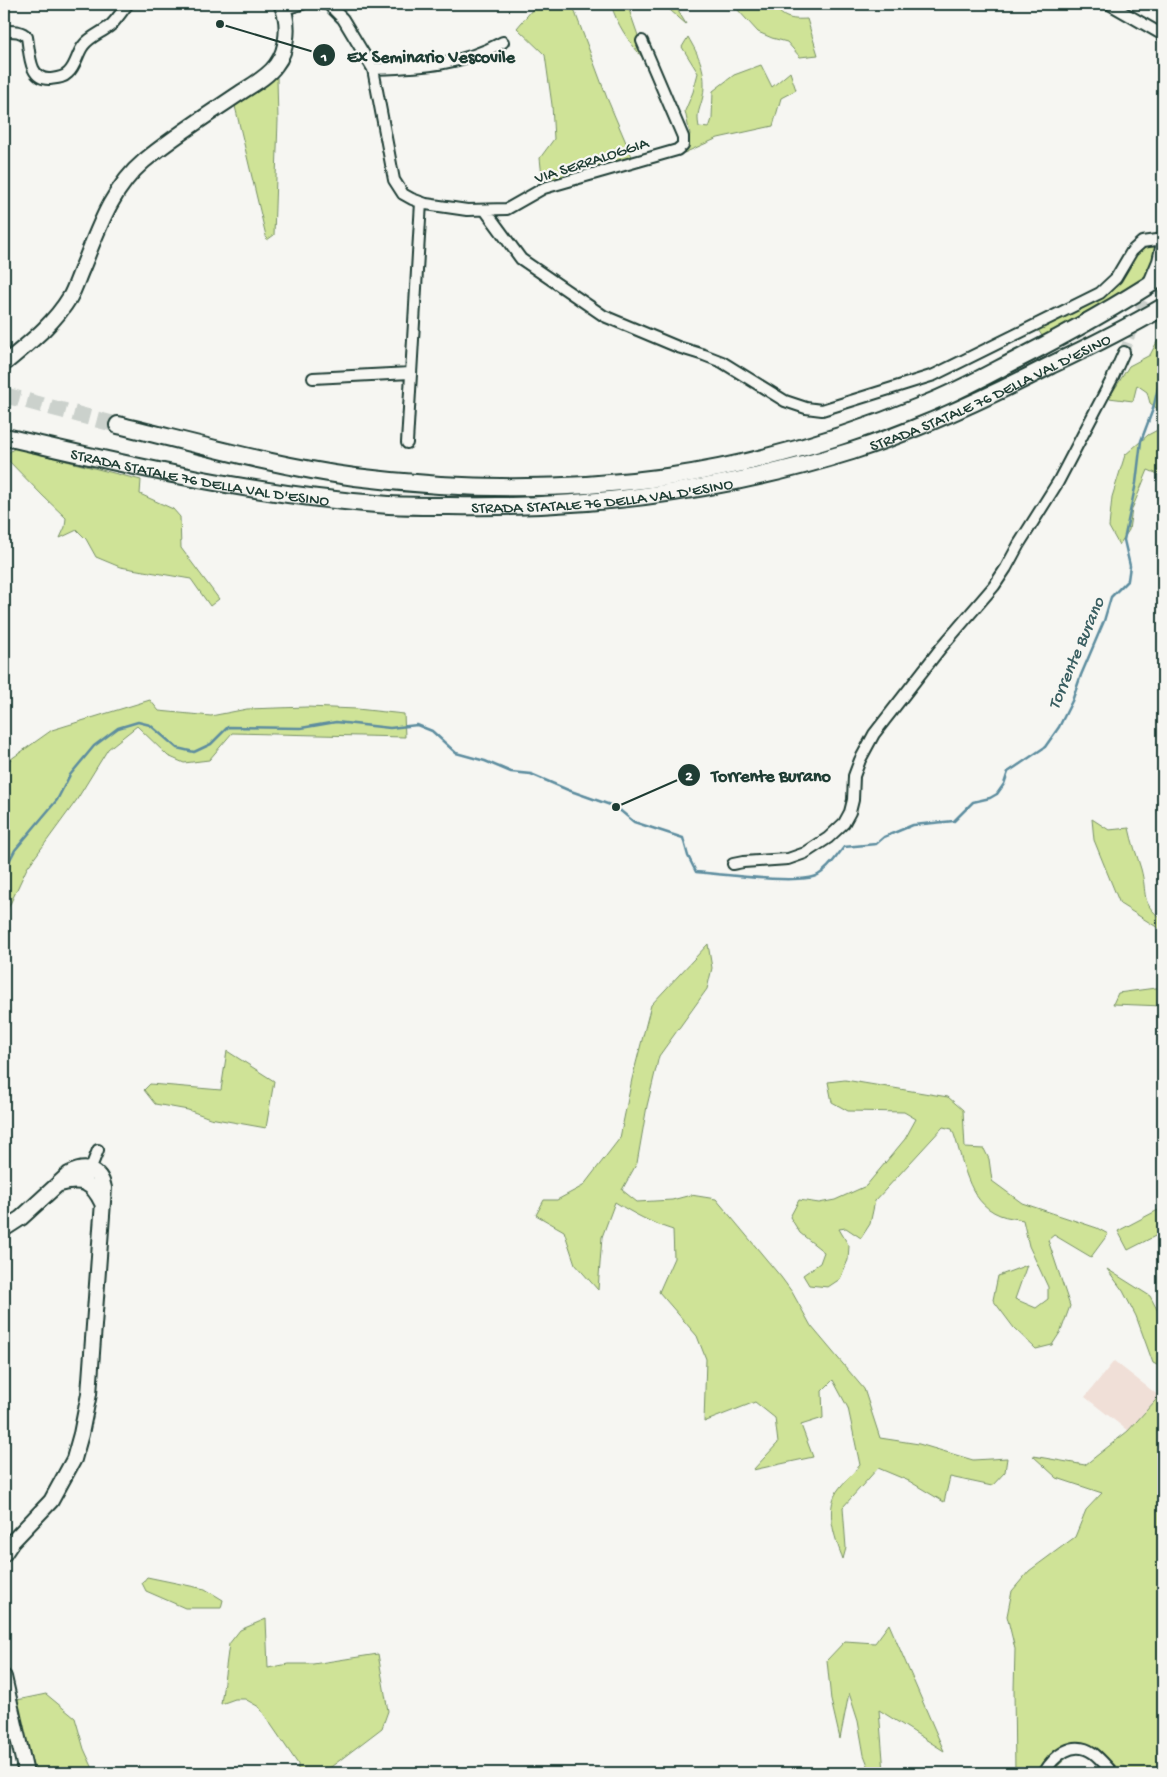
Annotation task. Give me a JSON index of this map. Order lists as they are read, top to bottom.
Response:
{
  "streets": {
    "highway": ["STRADA STATALE 76 DELLA VAL D'ESINO"],
    "street": ["VIA SERRALOGGIA"]
  },
  "water": ["Torrente Burano"],
  "places": ["Ex Seminario Vescovile", "Torrente Burano"]
}
